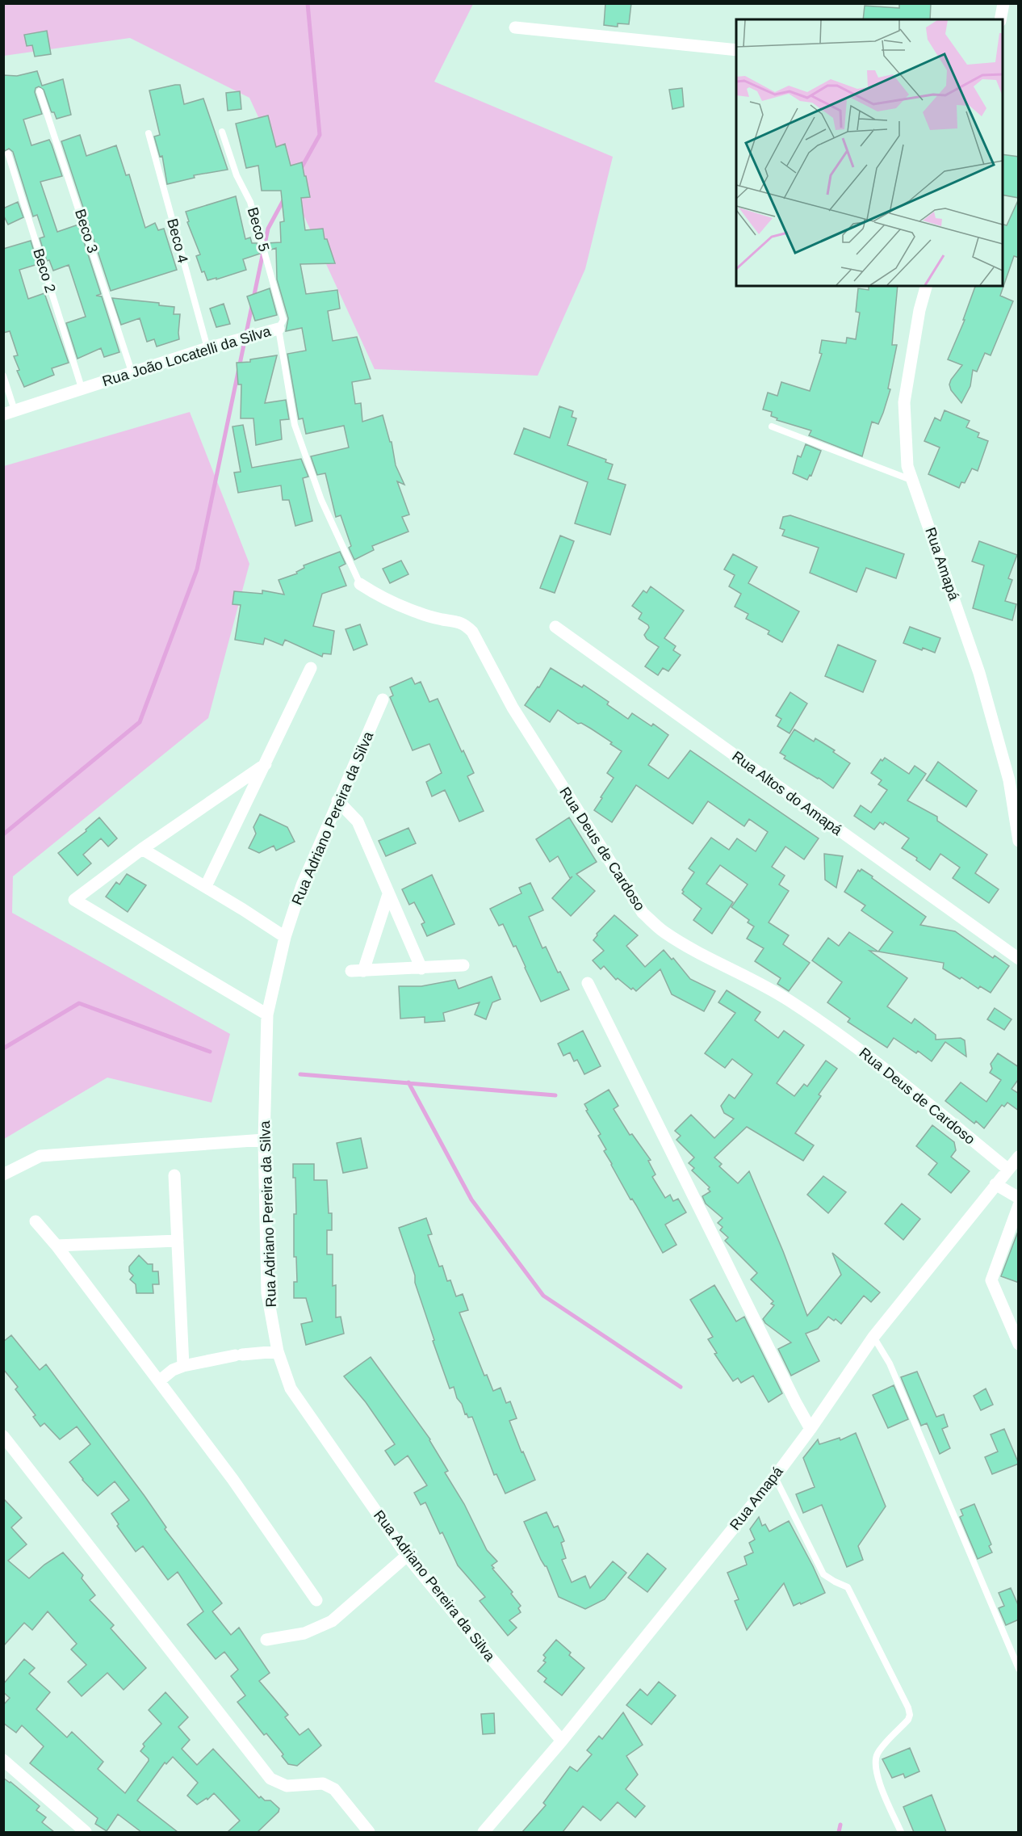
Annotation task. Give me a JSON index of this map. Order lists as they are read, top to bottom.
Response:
{
  "streets": {
    "street": [
      "Rua João Locatelli da Silva",
      "Rua Amapá",
      "Rua Altos do Amapá",
      "Rua Adriano Pereira da Silva",
      "Rua Deus de Cardoso"
    ],
    "lane": [
      "Beco 5",
      "Beco 3",
      "Beco 4",
      "Beco 2"
    ]
  },
  "crossings": [
    ["Beco 5", "Rua João Locatelli da Silva"],
    ["Beco 3", "Rua João Locatelli da Silva"],
    ["Beco 4", "Rua João Locatelli da Silva"],
    ["Beco 2", "Rua João Locatelli da Silva"],
    ["Rua João Locatelli da Silva", "Rua Deus de Cardoso"],
    ["Rua Amapá", "Rua Adriano Pereira da Silva"],
    ["Rua Amapá", "Rua Deus de Cardoso"]
  ]
}
